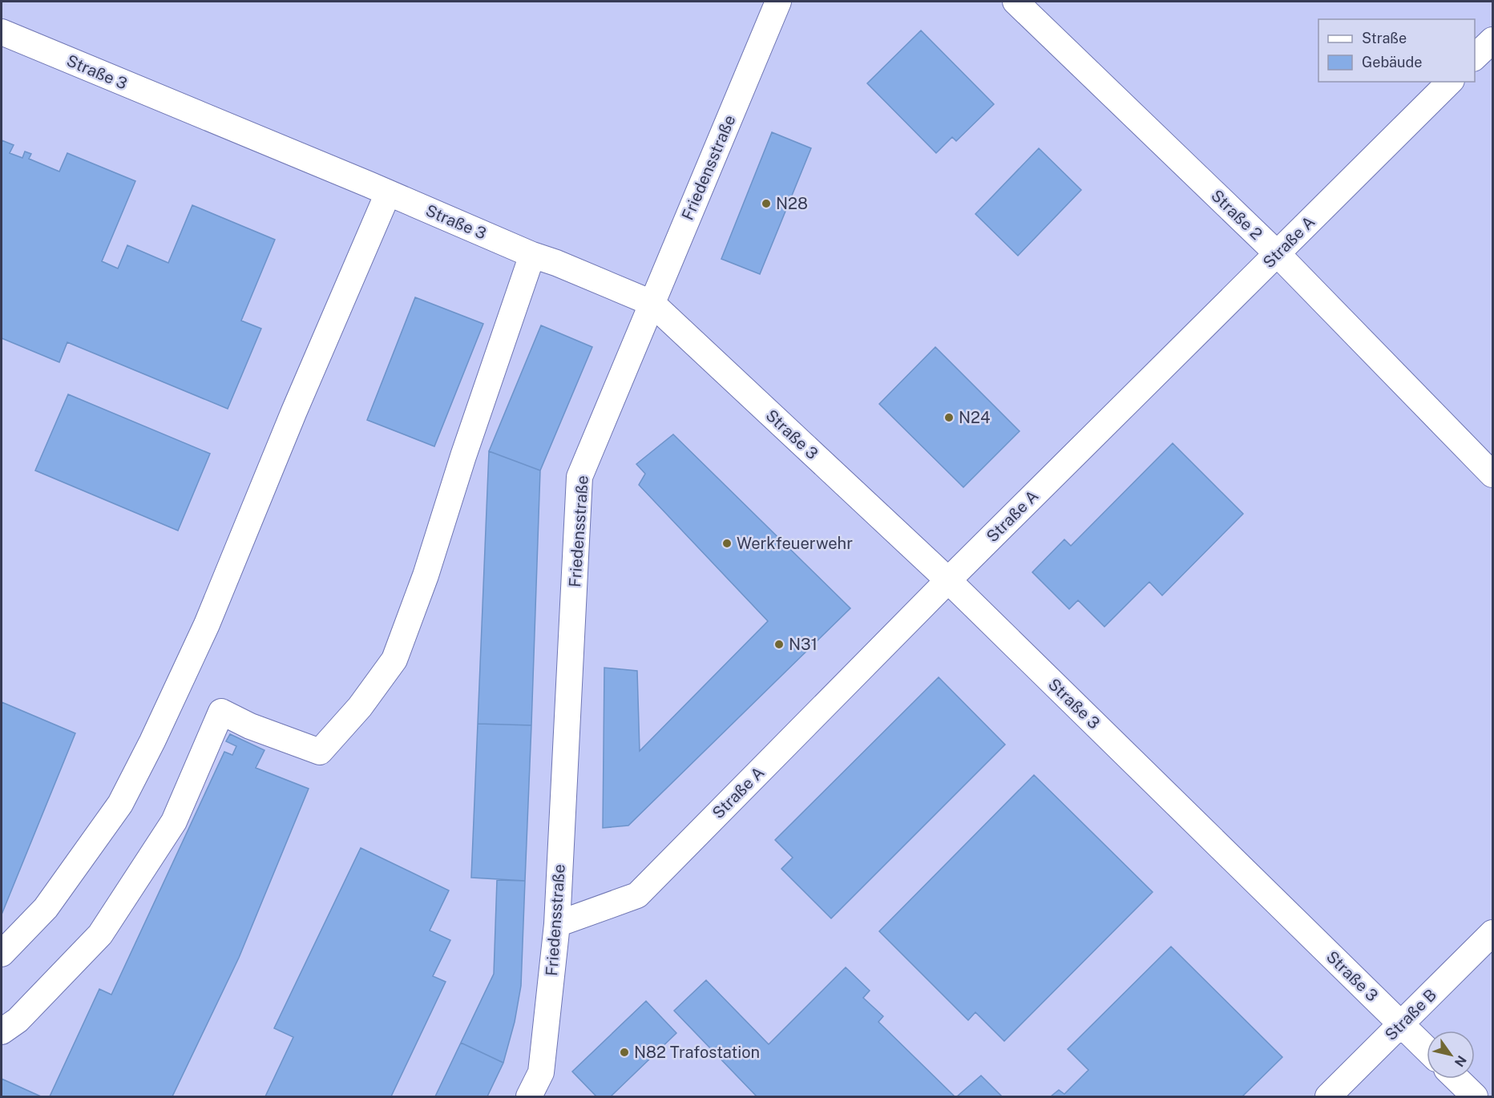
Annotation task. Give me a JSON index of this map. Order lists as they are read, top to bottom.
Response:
{
  "streets": {
    "lane": [
      "Straße 3",
      "Friedensstraße",
      "Straße 2",
      "Straße A",
      "Straße B"
    ]
  },
  "crossings": [
    ["Straße 3", "Friedensstraße"],
    ["Straße 3", "Straße A"],
    ["Straße 3", "Straße B"],
    ["Friedensstraße", "Straße A"],
    ["Straße 2", "Straße A"]
  ],
  "places": [
    "N28",
    "N24",
    "Werkfeuerwehr",
    "N31",
    "N82 Trafostation"
  ],
  "legend": ["Straße", "Gebäude"],
  "north": "bottom right"
}
